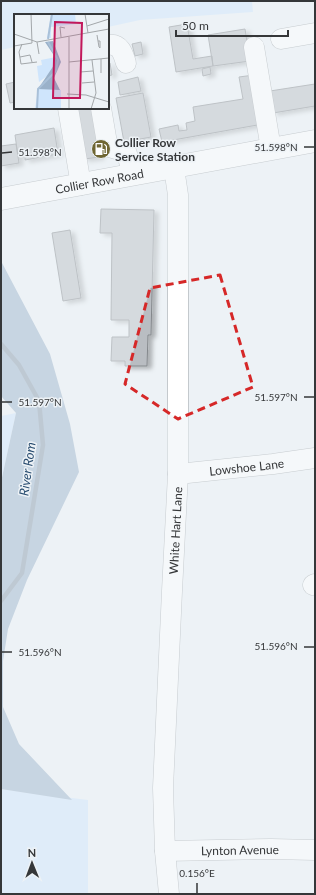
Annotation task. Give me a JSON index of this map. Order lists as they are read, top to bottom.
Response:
{
  "streets": {
    "main road": ["Collier Row Road"],
    "street": ["Lowshoe Lane", "White Hart Lane", "Lynton Avenue"]
  },
  "crossings": [
    ["Collier Row Road", "White Hart Lane"],
    ["Lowshoe Lane", "White Hart Lane"],
    ["White Hart Lane", "Lynton Avenue"]
  ],
  "water": ["River Rom"],
  "places": {
    "fuel station": ["Collier Row Service Station"]
  },
  "scale_bar": "50 m",
  "north": "top",
  "coordinates": [
    "51.598°N",
    "51.597°N",
    "51.596°N",
    "0.156°E"
  ]
}
